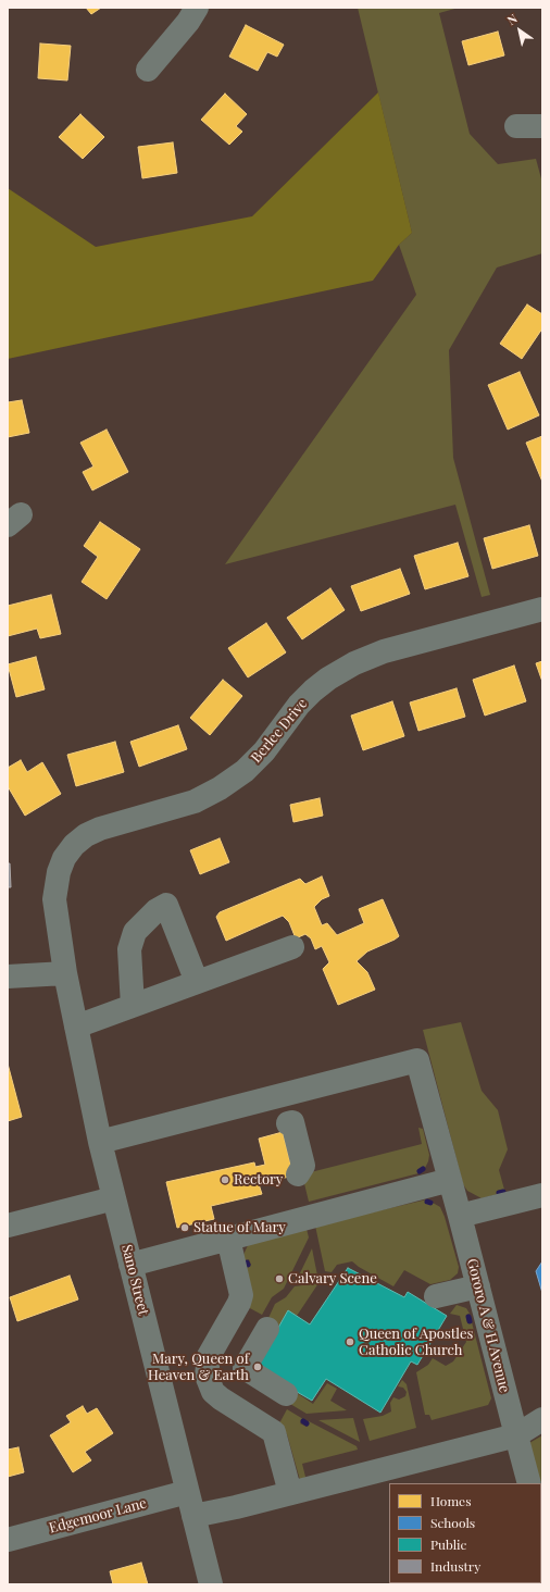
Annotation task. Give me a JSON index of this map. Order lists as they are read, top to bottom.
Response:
{
  "streets": {
    "street": [
      "Berlee Drive",
      "Sano Street",
      "Gororo A & H Avenue",
      "Edgemoor Lane"
    ]
  },
  "crossings": [
    ["Berlee Drive", "Sano Street"],
    ["Sano Street", "Gororo A & H Avenue"],
    ["Sano Street", "Edgemoor Lane"]
  ],
  "places": [
    "Rectory",
    "Statue of Mary",
    "Calvary Scene",
    "Queen of Apostles Catholic Church",
    "Mary, Queen of Heaven & Earth"
  ],
  "legend": [
    "Homes",
    "Schools",
    "Public",
    "Industry"
  ],
  "north": "top left"
}
